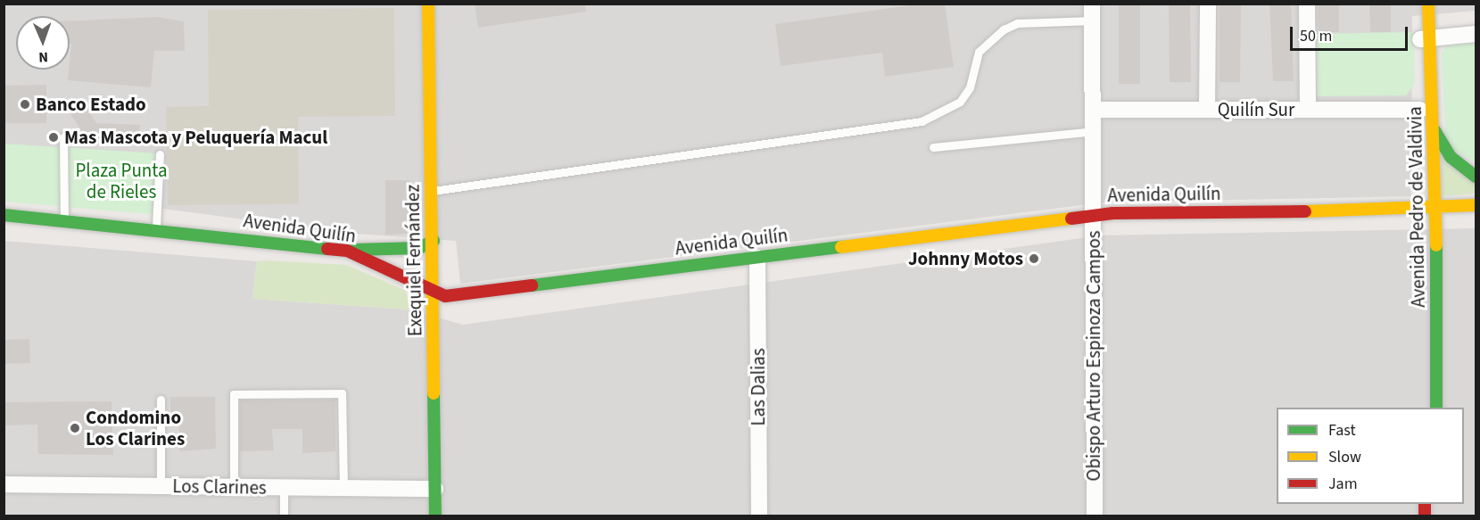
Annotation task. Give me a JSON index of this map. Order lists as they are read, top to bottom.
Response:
{
  "streets": {
    "main road": ["Avenida Quilín", "Avenida Pedro de Valdivia", "Exequiel Fernández"],
    "street": [
      "Quilín Sur",
      "Obispo Arturo Espinoza Campos",
      "Las Dalias",
      "Los Clarines"
    ]
  },
  "crossings": [
    ["Quilín Sur", "Avenida Pedro de Valdivia"],
    ["Quilín Sur", "Obispo Arturo Espinoza Campos"],
    ["Avenida Quilín", "Avenida Pedro de Valdivia"],
    ["Avenida Quilín", "Exequiel Fernández"],
    ["Avenida Quilín", "Obispo Arturo Espinoza Campos"],
    ["Avenida Quilín", "Las Dalias"],
    ["Exequiel Fernández", "Los Clarines"]
  ],
  "parks": ["Plaza Punta de Rieles"],
  "places": [
    "Banco Estado",
    "Mas Mascota y Peluquería Macul",
    "Johnny Motos",
    "Condomino Los Clarines"
  ],
  "legend": ["Fast", "Slow", "Jam"],
  "scale_bar": "50 m",
  "north": "bottom"
}
